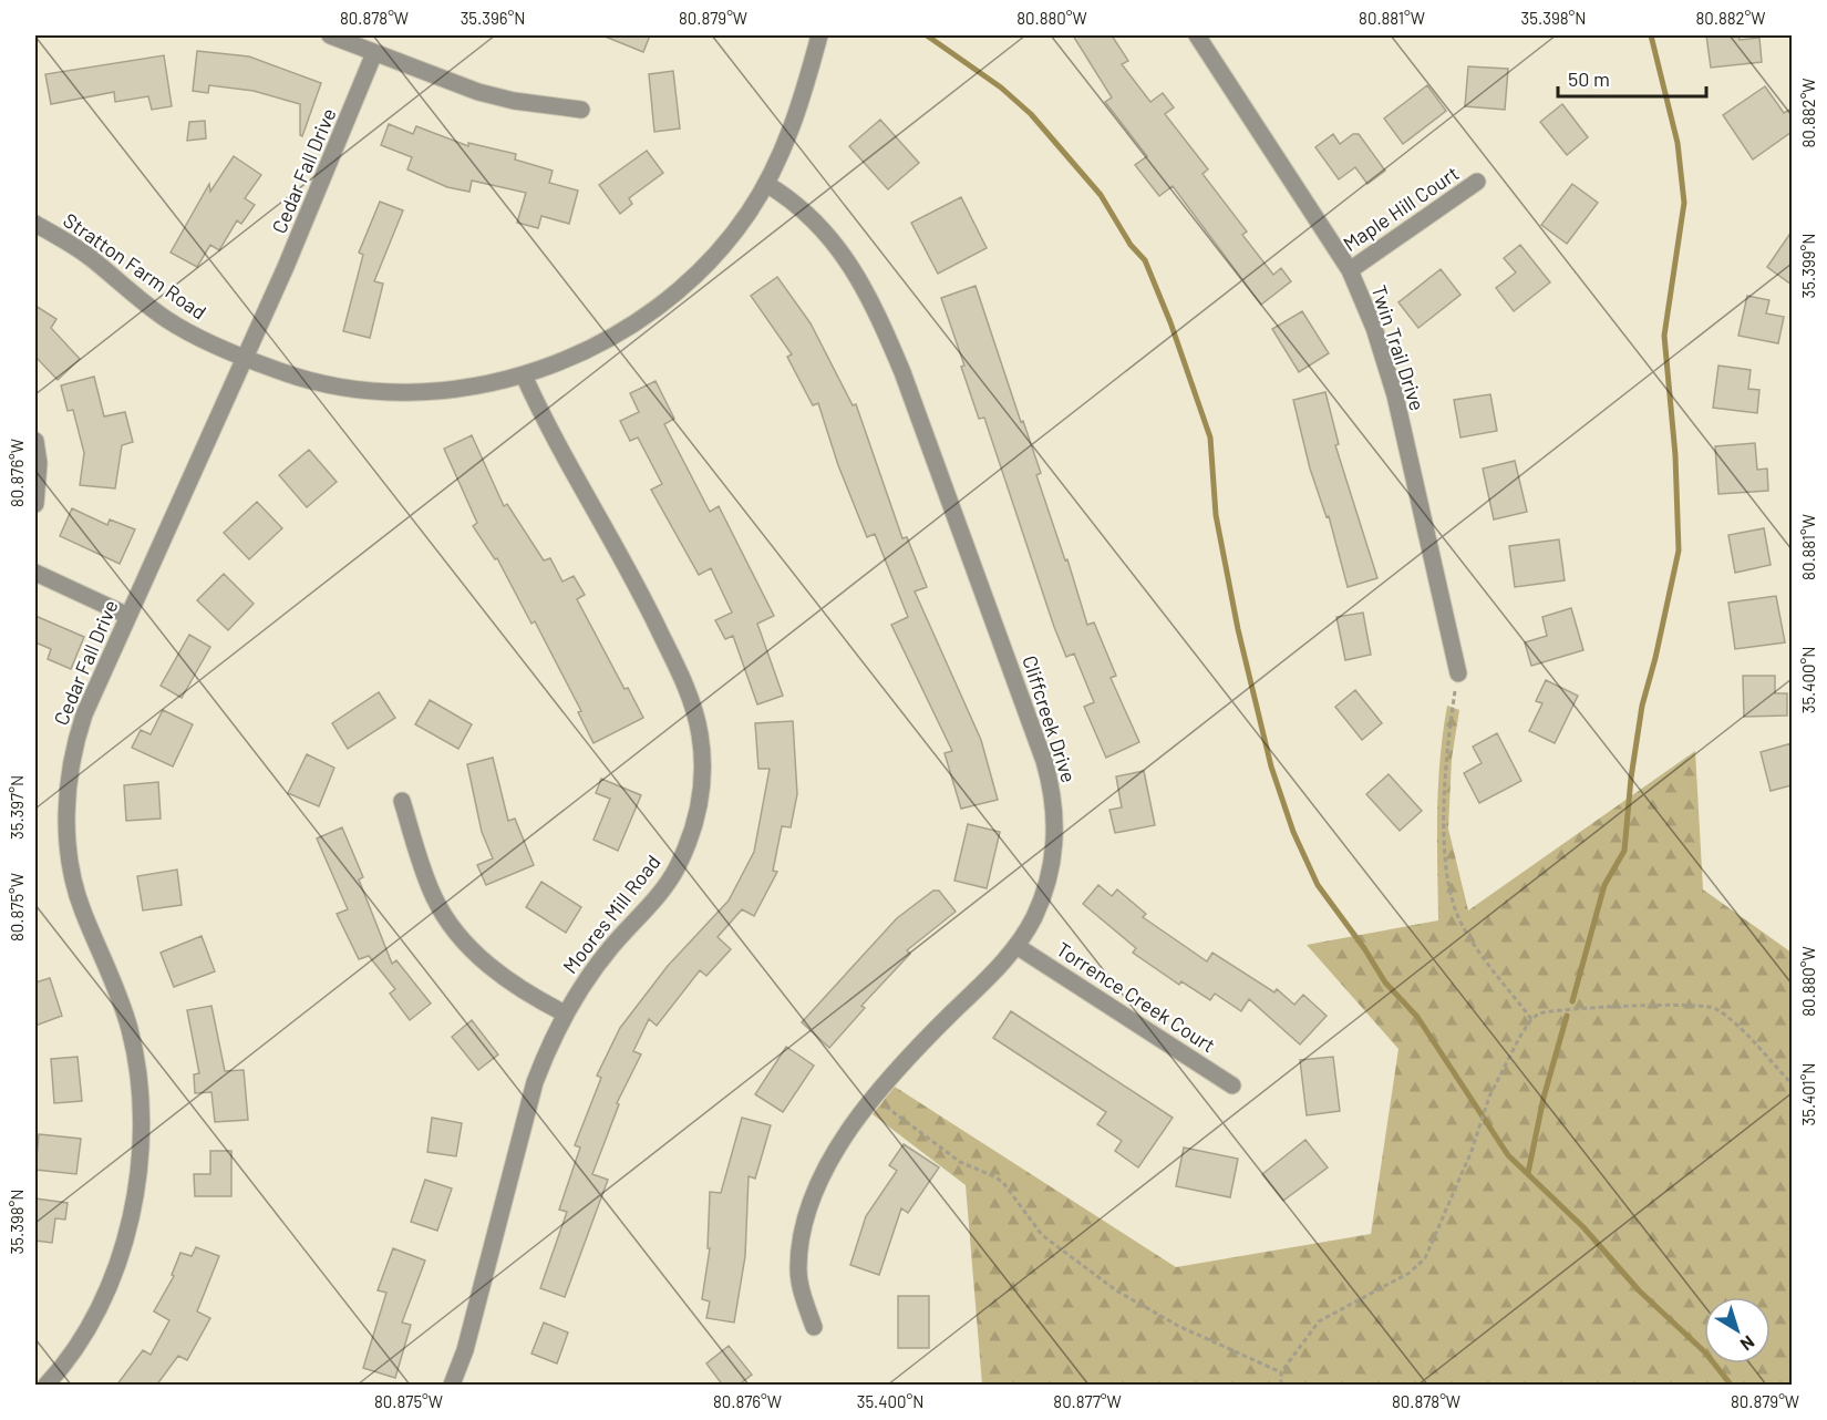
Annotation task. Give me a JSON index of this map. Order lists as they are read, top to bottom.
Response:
{
  "streets": {
    "street": [
      "Cedar Fall Drive",
      "Maple Hill Court",
      "Stratton Farm Road",
      "Twin Trail Drive",
      "Cliffcreek Drive",
      "Moores Mill Road",
      "Torrence Creek Court"
    ]
  },
  "crossings": [
    ["Cedar Fall Drive", "Stratton Farm Road"],
    ["Maple Hill Court", "Twin Trail Drive"],
    ["Stratton Farm Road", "Cliffcreek Drive"],
    ["Stratton Farm Road", "Moores Mill Road"],
    ["Cliffcreek Drive", "Torrence Creek Court"]
  ],
  "scale_bar": "50 m",
  "north": "bottom right",
  "coordinates": [
    "80.878°W",
    "35.396°N",
    "80.879°W",
    "80.880°W",
    "80.881°W",
    "35.398°N",
    "80.882°W",
    "35.399°N",
    "80.876°W",
    "35.400°N",
    "35.397°N",
    "80.875°W",
    "35.401°N",
    "80.877°W"
  ]
}
